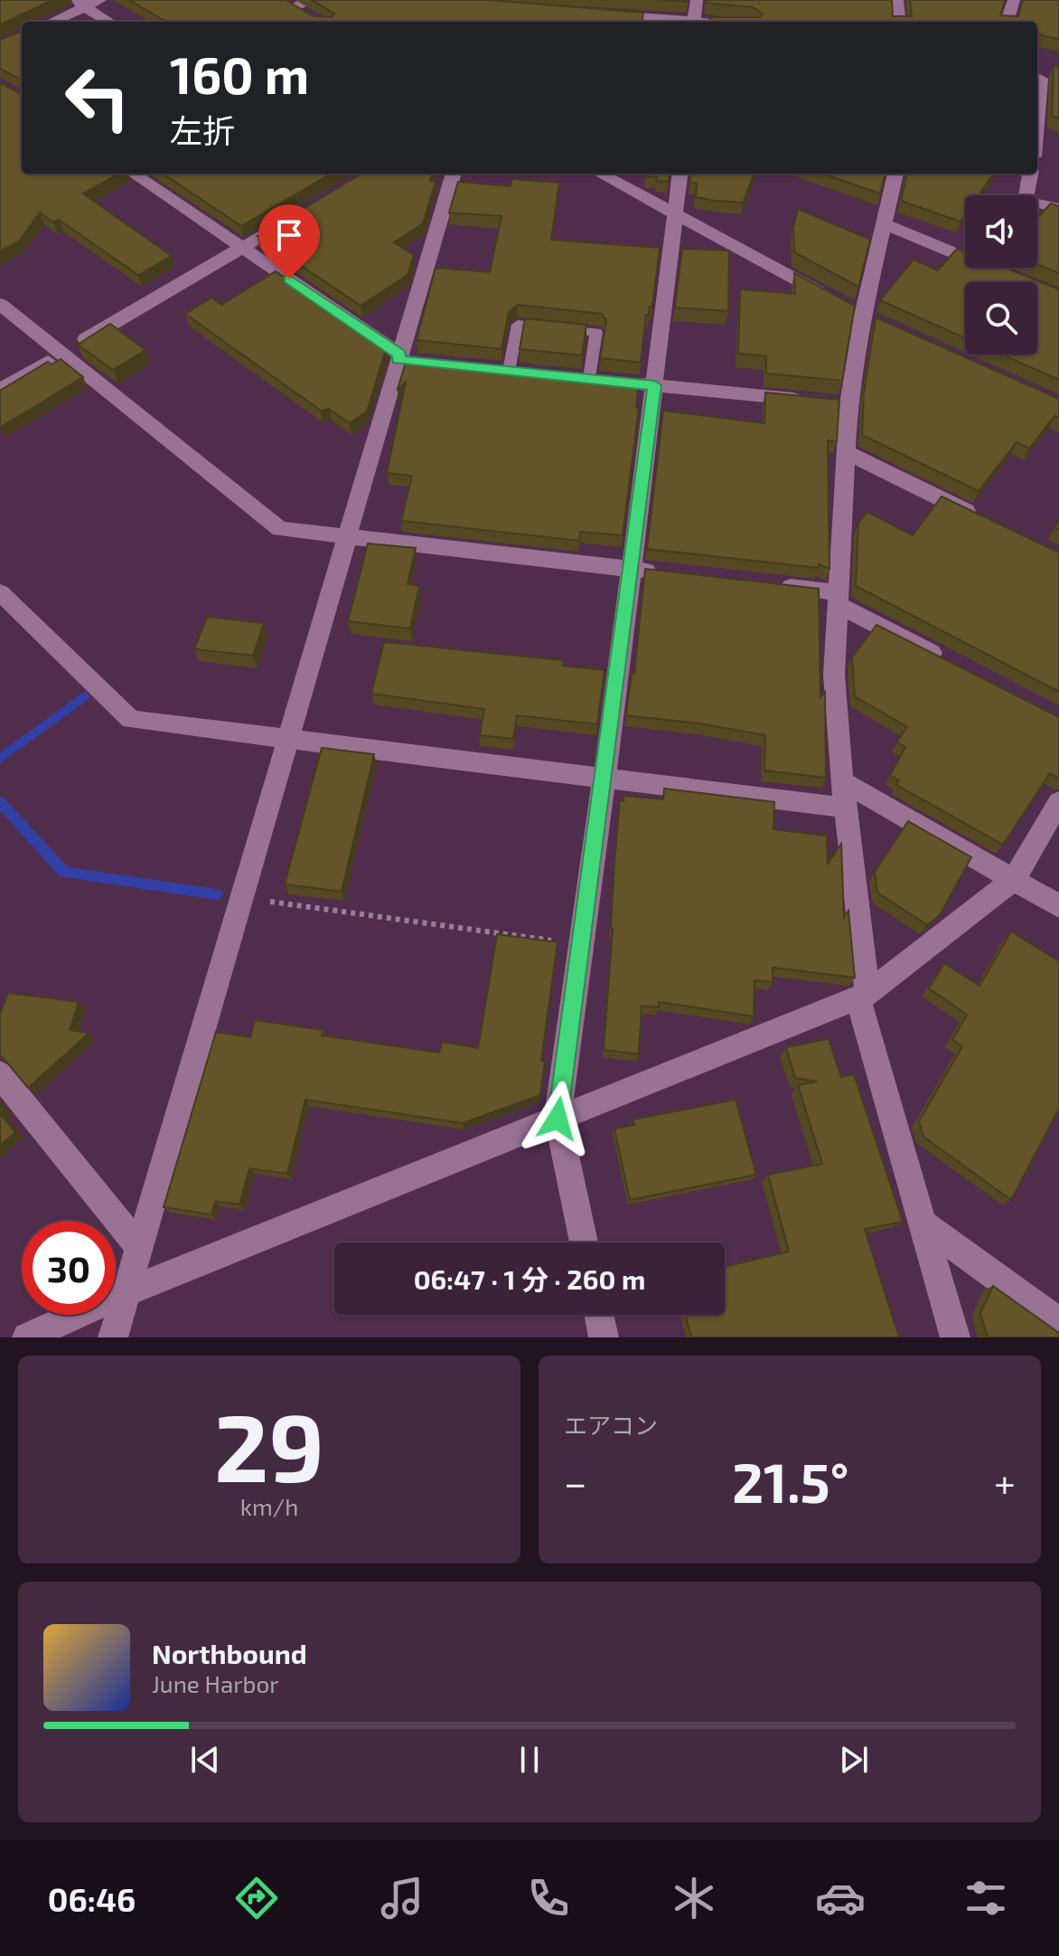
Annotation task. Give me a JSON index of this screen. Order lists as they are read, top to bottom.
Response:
{
  "page": {
    "turn": ["160 m", "左折"],
    "limit": "30",
    "trip": "06:47 · 1 分 · 260 m",
    "tile": [
      ["29", "km/h"],
      "エアコン"
    ],
    "heat": ["−", "21.5°", "+"],
    "song": ["Northbound", "June Harbor"],
    "tabs": "06:46"
  }
}
